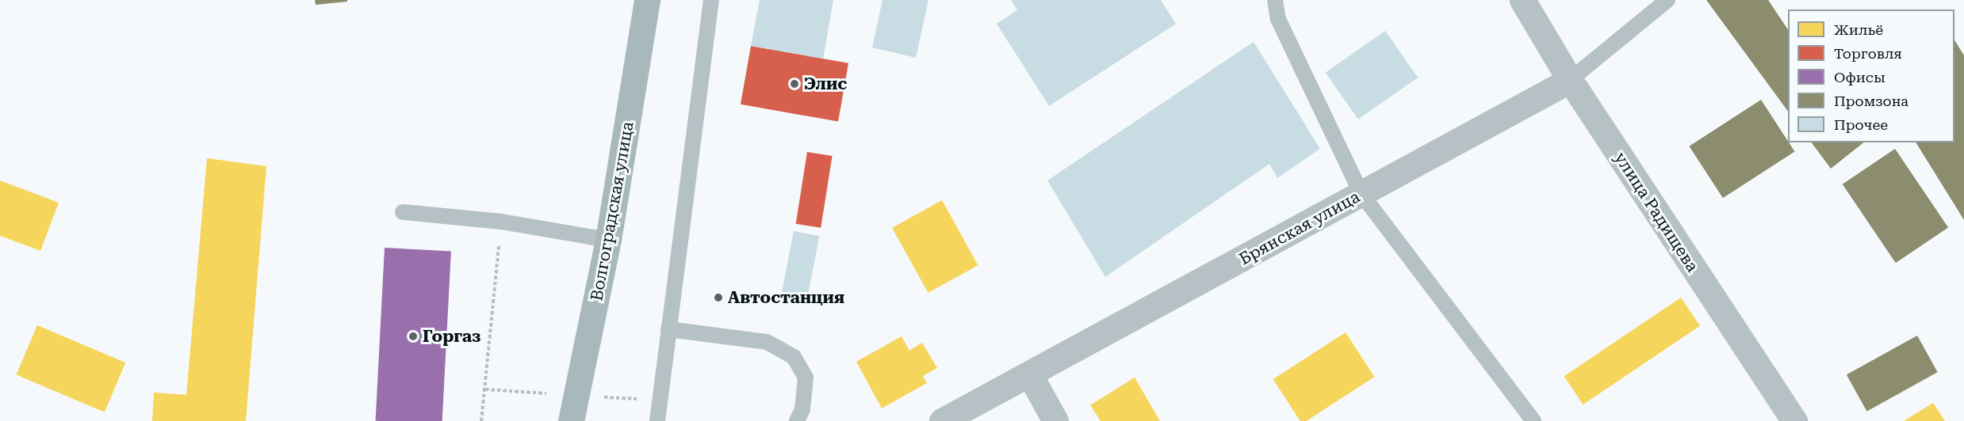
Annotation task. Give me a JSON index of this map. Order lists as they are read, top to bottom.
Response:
{
  "streets": {
    "main road": ["Волгоградская улица"],
    "street": ["улица Радищева", "Брянская улица"]
  },
  "crossings": [
    ["улица Радищева", "Брянская улица"]
  ],
  "places": ["Элис", "Автостанция", "Горгаз"],
  "legend": [
    "Жильё",
    "Торговля",
    "Офисы",
    "Промзона",
    "Прочее"
  ]
}
